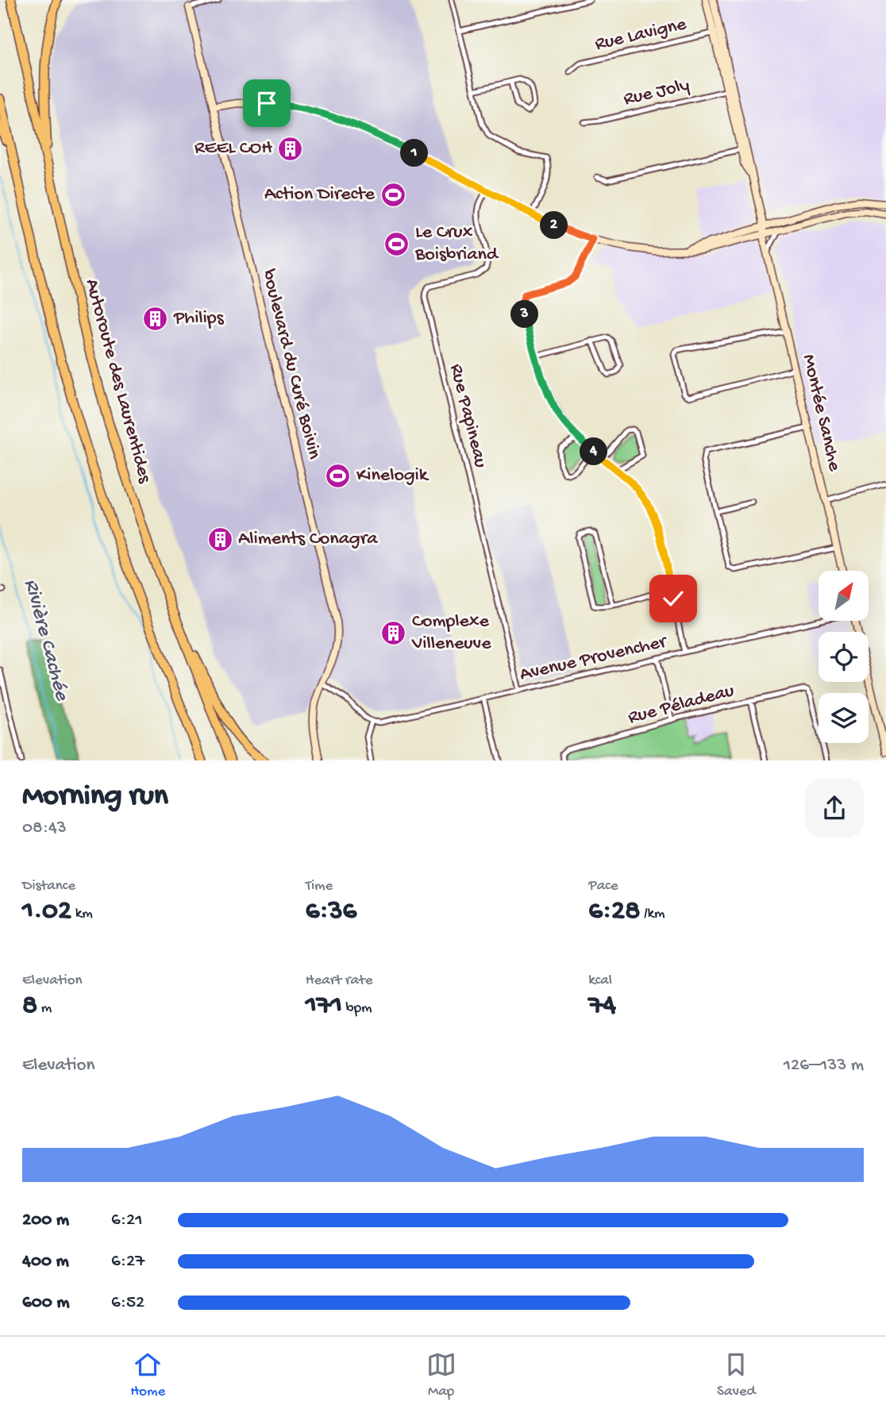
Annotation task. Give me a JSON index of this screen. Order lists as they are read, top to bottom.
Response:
{
  "streets": {
    "highway": ["Autoroute des Laurentides"],
    "street": [
      "Rue Lavigne",
      "Rue Joly",
      "boulevard du Curé Boivin",
      "Montée Sanche",
      "Rue Papineau",
      "Avenue Provencher",
      "Rue Péladeau"
    ]
  },
  "crossings": [
    ["Rue Lavigne", "Montée Sanche"],
    ["Rue Joly", "Montée Sanche"],
    ["Rue Papineau", "Avenue Provencher"]
  ],
  "water": ["Rivière Cachée"],
  "places": {
    "building": [
      "REEL COH",
      "Philips",
      "Aliments Conagra",
      "Complexe Villeneuve"
    ],
    "sports": ["Action Directe", "Le Crux Boisbriand", "Kinelogik"]
  },
  "north": "top right",
  "page": {
    "pins": [
      "1",
      "2",
      "3",
      "4"
    ],
    "heading": ["Morning run", "08:43"],
    "stats": [
      ["Distance", "1.02 km"],
      ["Time", "6:36"],
      ["Pace", "6:28 /km"],
      ["Elevation", "8 m"],
      ["Heart rate", "171 bpm"],
      ["kcal", "74"]
    ],
    "chart": ["Elevation", "126–133 m"],
    "list": [
      {
        "name": "200 m",
        "note": "6:21"
      },
      {
        "name": "400 m",
        "note": "6:27"
      },
      {
        "name": "600 m",
        "note": "6:52"
      }
    ],
    "tabs": ["Home", "Map", "Saved"]
  }
}
